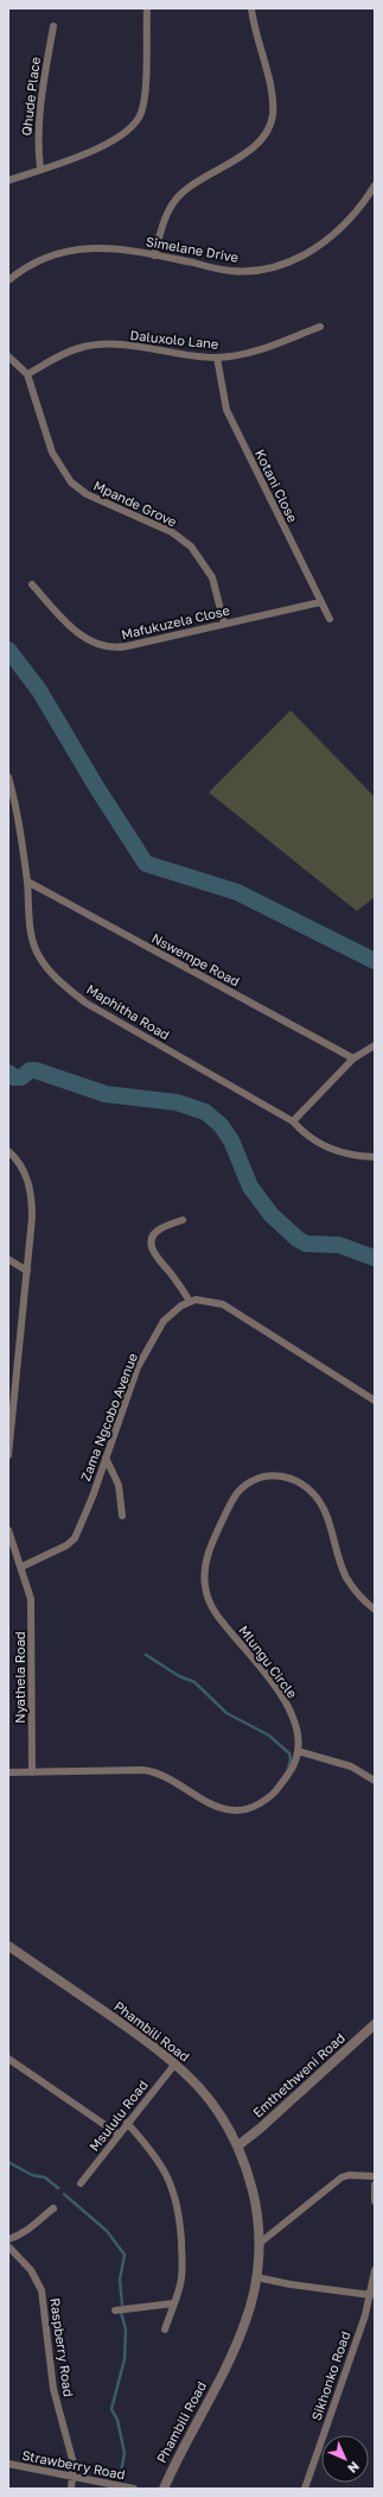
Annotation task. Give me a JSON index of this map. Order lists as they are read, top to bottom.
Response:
{
  "streets": {
    "street": [
      "Qhude Place",
      "Simelane Drive",
      "Daluxolo Lane",
      "Kotani Close",
      "Mpande Grove",
      "Mafukuzela Close",
      "Nswempe Road",
      "Maphitha Road",
      "Zama Ngcobo Avenue",
      "Mlungu Circle",
      "Nyathela Road",
      "Phambili Road",
      "Emthethweni Road",
      "Msululu Road",
      "Raspberry Road",
      "Sikhonko Road",
      "Strawberry Road"
    ]
  },
  "crossings": [
    ["Daluxolo Lane", "Kotani Close"],
    ["Daluxolo Lane", "Mpande Grove"],
    ["Kotani Close", "Mafukuzela Close"],
    ["Mpande Grove", "Mafukuzela Close"],
    ["Nswempe Road", "Maphitha Road"],
    ["Zama Ngcobo Avenue", "Nyathela Road"],
    ["Mlungu Circle", "Nyathela Road"],
    ["Phambili Road", "Emthethweni Road"],
    ["Phambili Road", "Msululu Road"],
    ["Raspberry Road", "Strawberry Road"]
  ],
  "north": "bottom right"
}
